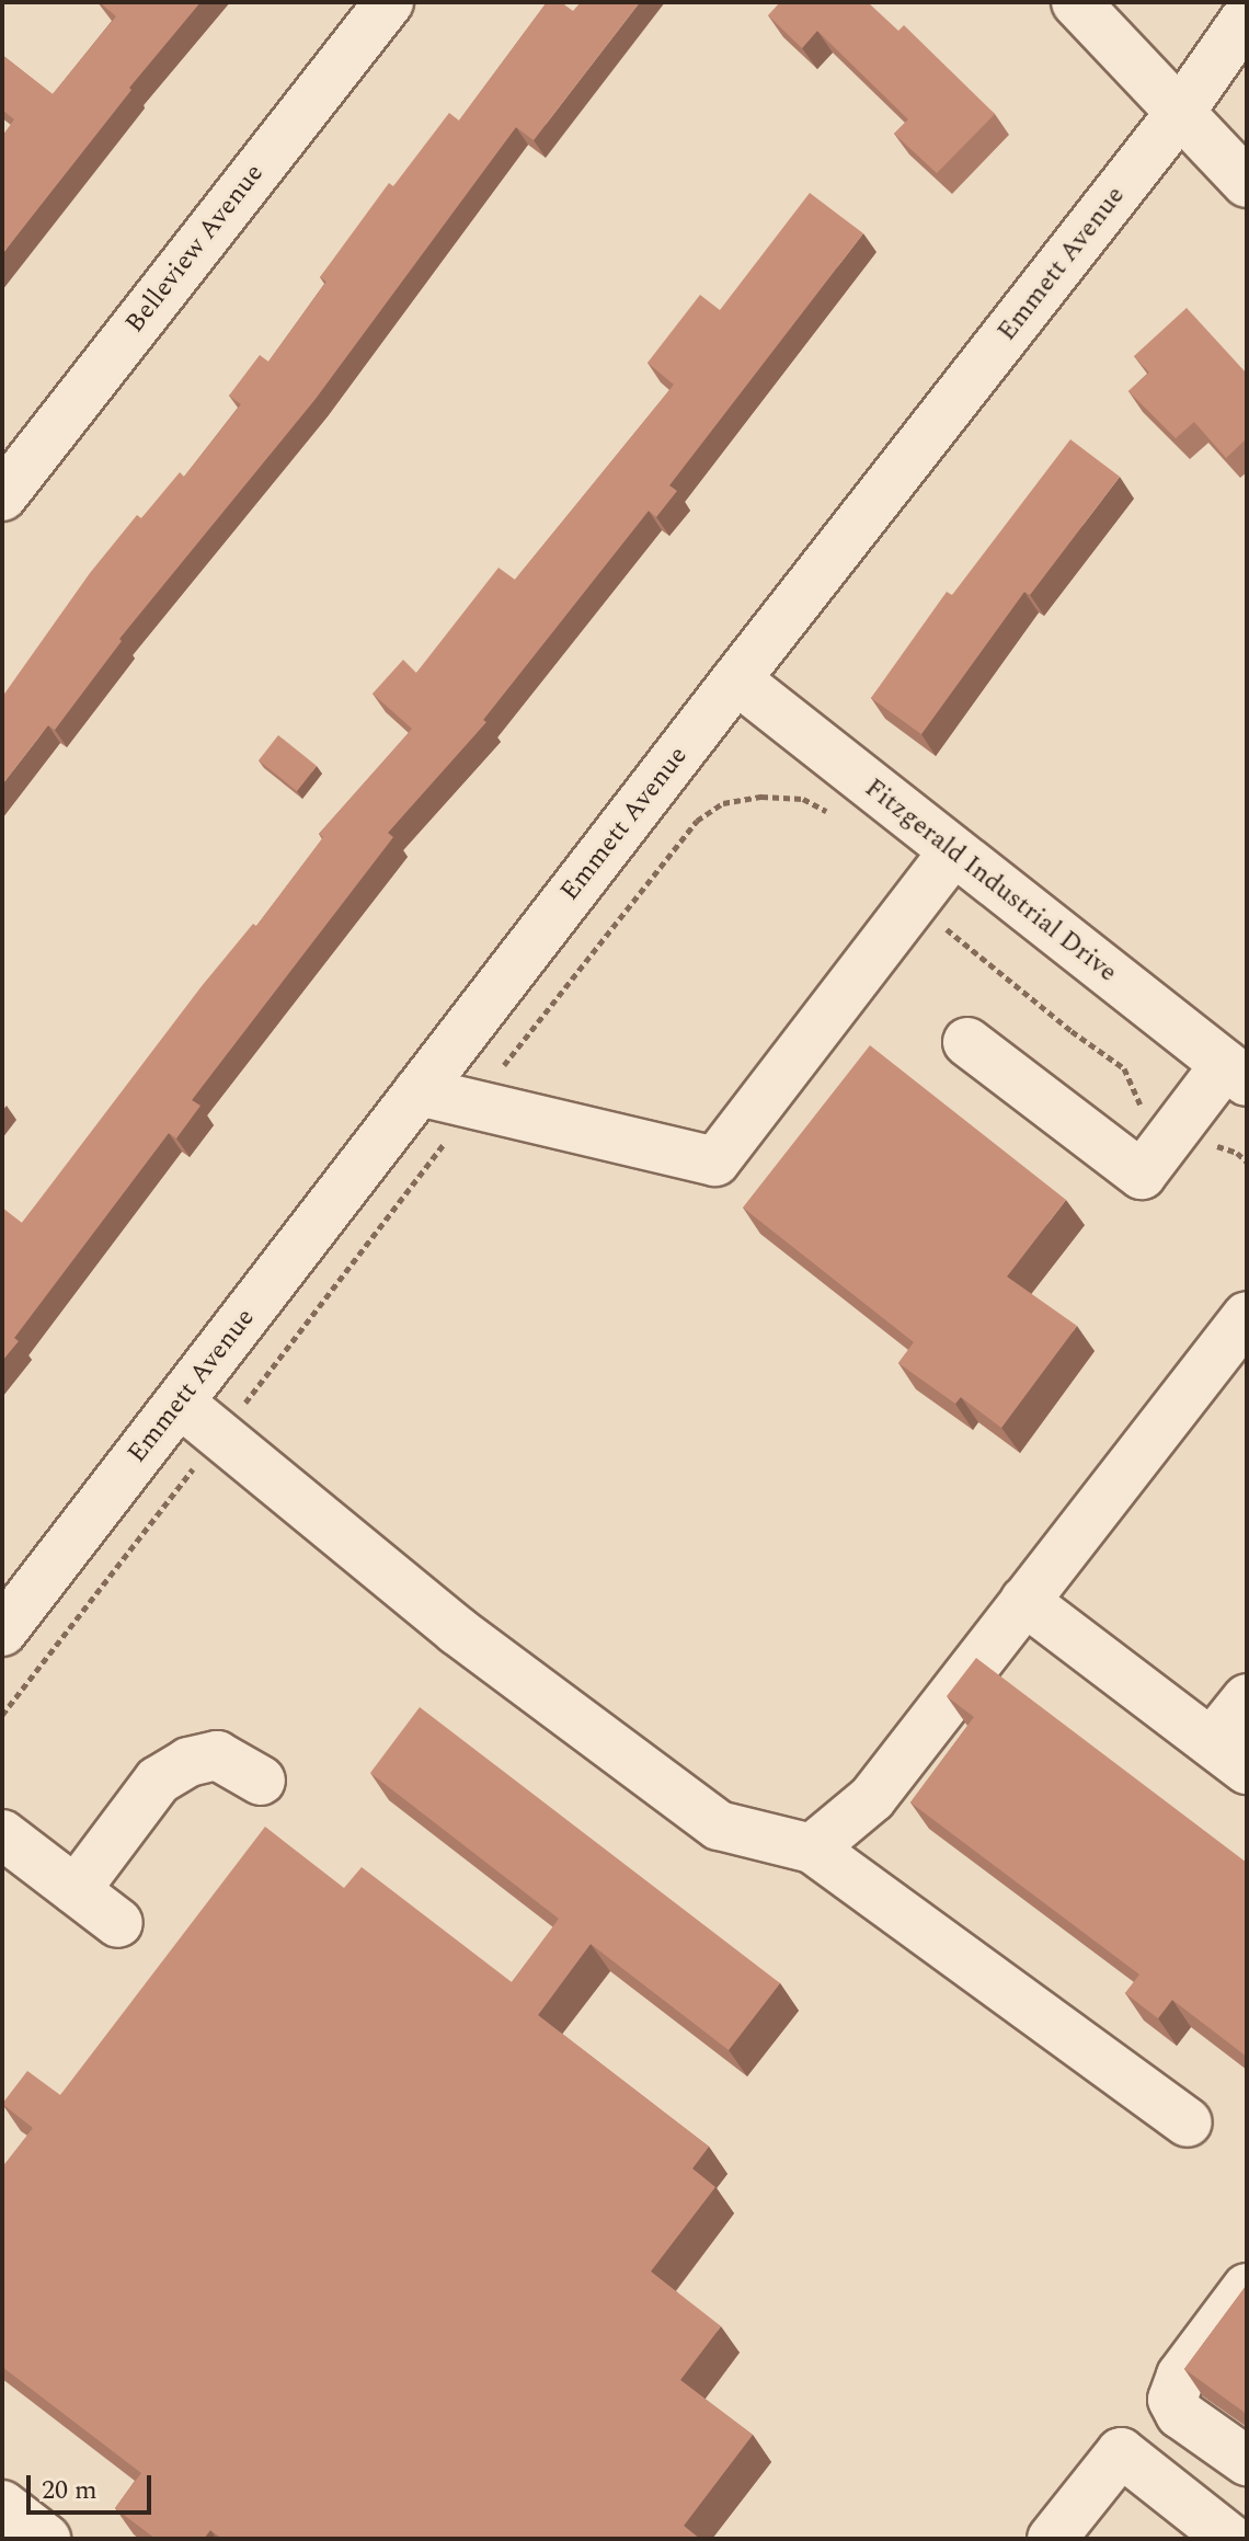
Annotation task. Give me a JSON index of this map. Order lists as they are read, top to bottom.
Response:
{
  "streets": {
    "street": ["Belleview Avenue", "Emmett Avenue", "Fitzgerald Industrial Drive"]
  },
  "crossings": [
    ["Emmett Avenue", "Fitzgerald Industrial Drive"]
  ],
  "scale_bar": "20 m"
}
